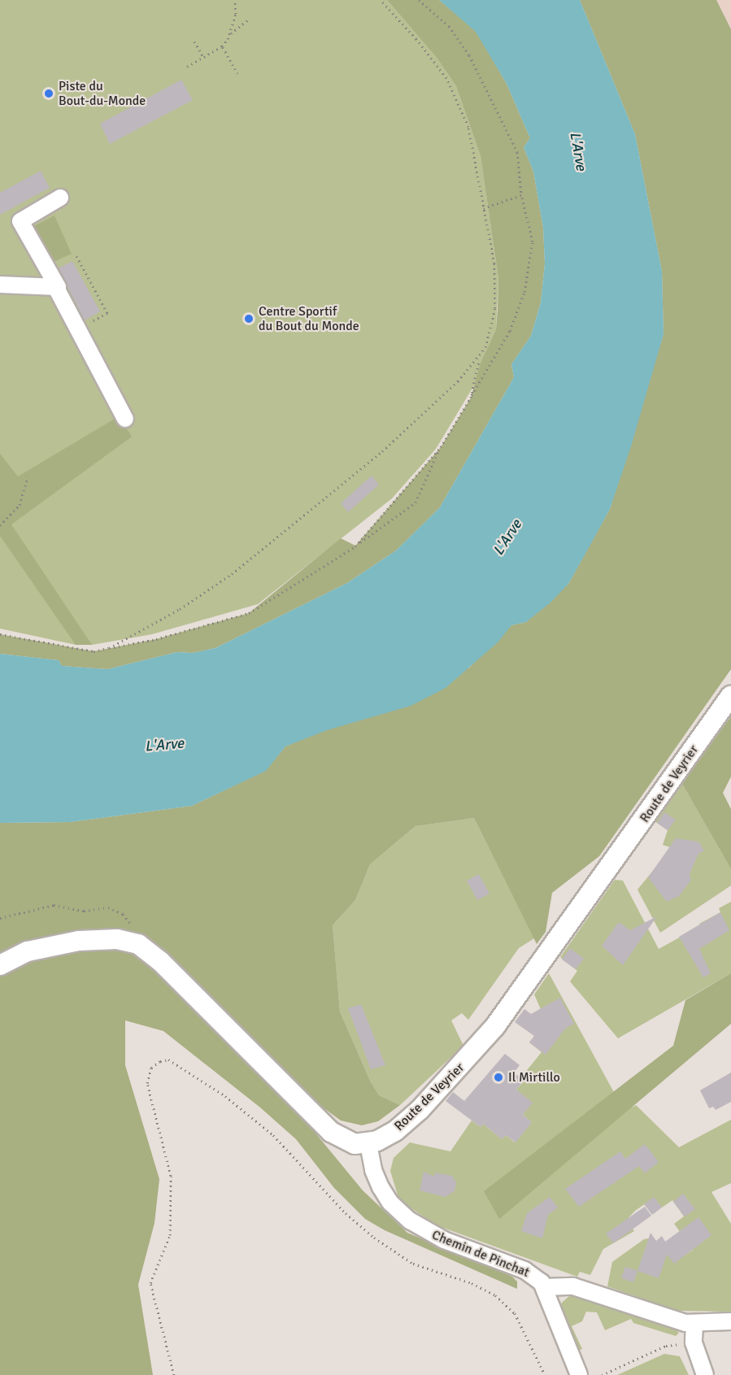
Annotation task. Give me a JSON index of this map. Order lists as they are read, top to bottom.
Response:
{
  "streets": {
    "main road": ["Route de Veyrier"],
    "street": ["Chemin de Pinchat"]
  },
  "crossings": [
    ["Route de Veyrier", "Chemin de Pinchat"]
  ],
  "water": ["L'Arve"],
  "places": ["Piste du Bout-du-Monde", "Centre Sportif du Bout du Monde", "Il Mirtillo"]
}
